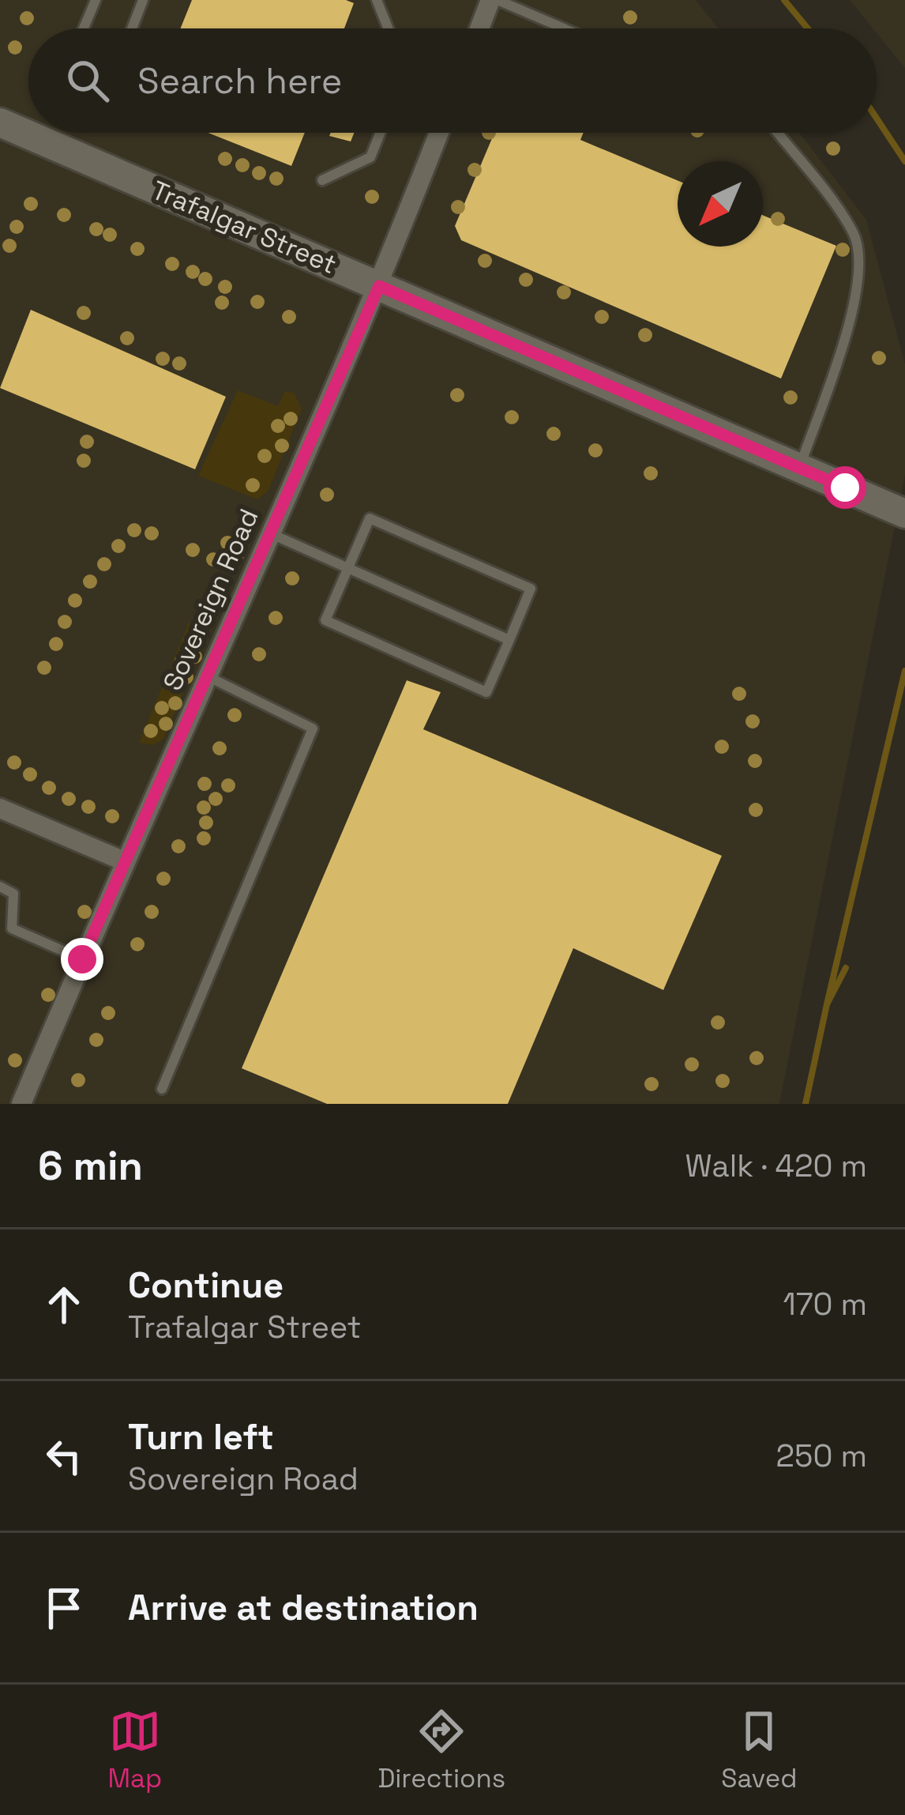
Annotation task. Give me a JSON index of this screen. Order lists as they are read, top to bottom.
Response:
{
  "streets": {
    "main road": ["Trafalgar Street"],
    "street": ["Sovereign Road"]
  },
  "crossings": [
    ["Trafalgar Street", "Sovereign Road"]
  ],
  "north": "bottom left",
  "page": {
    "search": "Search here",
    "heading": ["6 min", "Walk · 420 m"],
    "list": [
      ["Continue", "Trafalgar Street", "170 m"],
      ["Turn left", "Sovereign Road", "250 m"],
      "Arrive at destination"
    ],
    "nav": ["Map", "Directions", "Saved"]
  }
}
